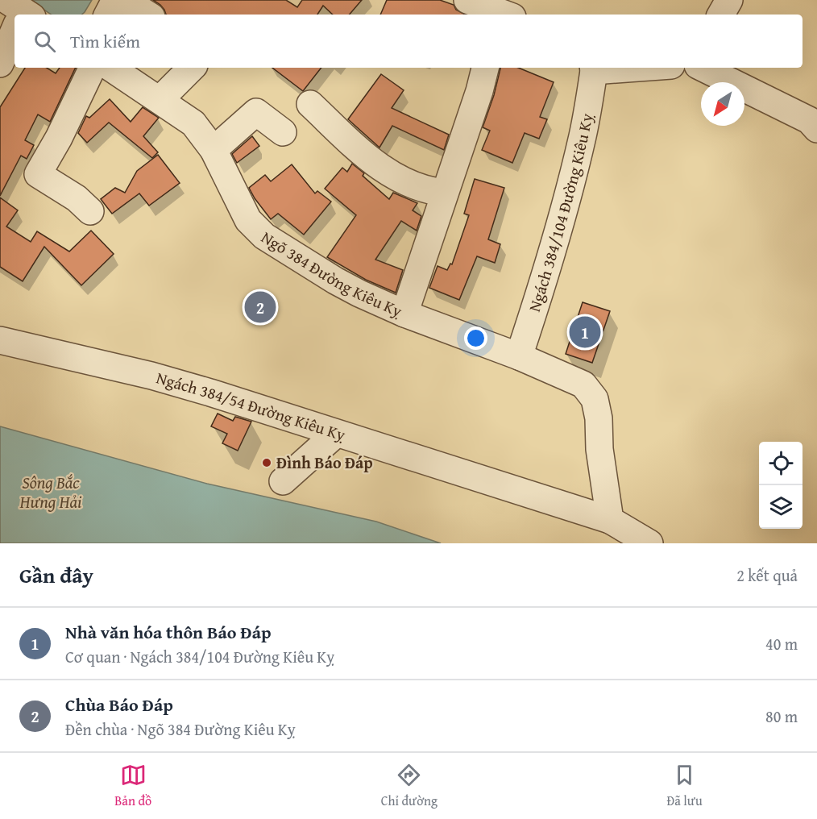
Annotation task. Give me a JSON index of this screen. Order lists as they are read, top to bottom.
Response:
{
  "streets": {
    "street": ["Ngách 384/104 Đường Kiêu Kỵ", "Ngõ 384 Đường Kiêu Kỵ", "Ngách 384/54 Đường Kiêu Kỵ"]
  },
  "water": ["Sông Bắc Hưng Hải"],
  "places": ["Đình Báo Đáp"],
  "north": "bottom left",
  "page": {
    "search": "Tìm kiếm",
    "pins": ["2", "1"],
    "heading": ["Gần đây", "2 kết quả"],
    "list": [
      {
        "mark": "1",
        "name": "Nhà văn hóa thôn Báo Đáp",
        "note": "Cơ quan · Ngách 384/104 Đường Kiêu Kỵ",
        "value": "40 m"
      },
      {
        "mark": "2",
        "name": "Chùa Báo Đáp",
        "note": "Đền chùa · Ngõ 384 Đường Kiêu Kỵ",
        "value": "80 m"
      }
    ],
    "nav": ["Bản đồ", "Chỉ đường", "Đã lưu"]
  }
}
